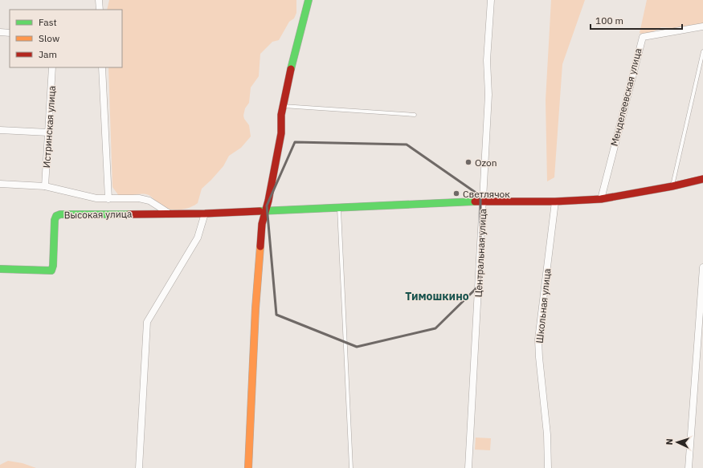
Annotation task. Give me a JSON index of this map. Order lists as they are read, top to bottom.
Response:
{
  "streets": {
    "street": [
      "Менделеевская улица",
      "Истринская улица",
      "Высокая улица",
      "Центральная улица",
      "Школьная улица"
    ]
  },
  "districts": ["Тимошкино"],
  "places": ["Ozon", "Светлячок"],
  "legend": ["Fast", "Slow", "Jam"],
  "scale_bar": "100 m",
  "north": "left"
}
